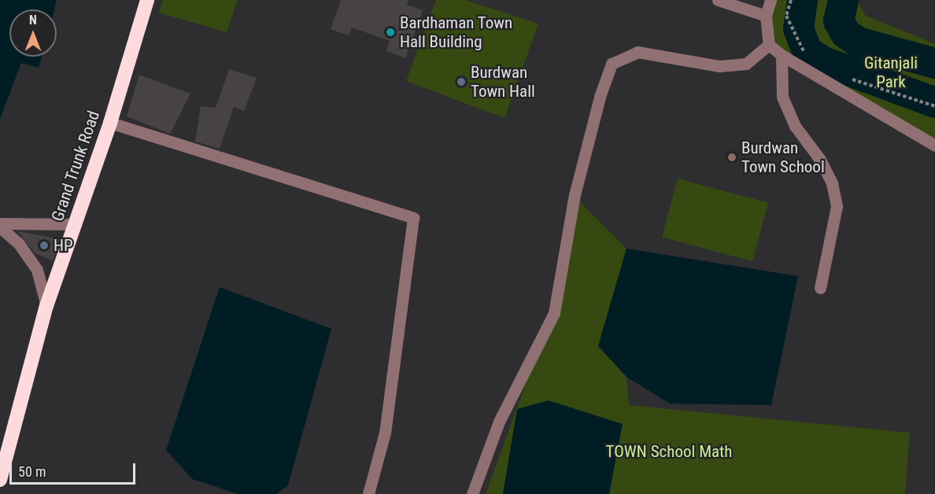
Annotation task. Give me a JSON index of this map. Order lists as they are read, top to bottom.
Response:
{
  "streets": {
    "highway": ["Grand Trunk Road"]
  },
  "parks": ["Gitanjali Park", "TOWN School Math"],
  "places": [
    "Bardhaman Town Hall Building",
    "Burdwan Town Hall",
    "Burdwan Town School",
    "HP"
  ],
  "scale_bar": "50 m",
  "north": "top"
}
